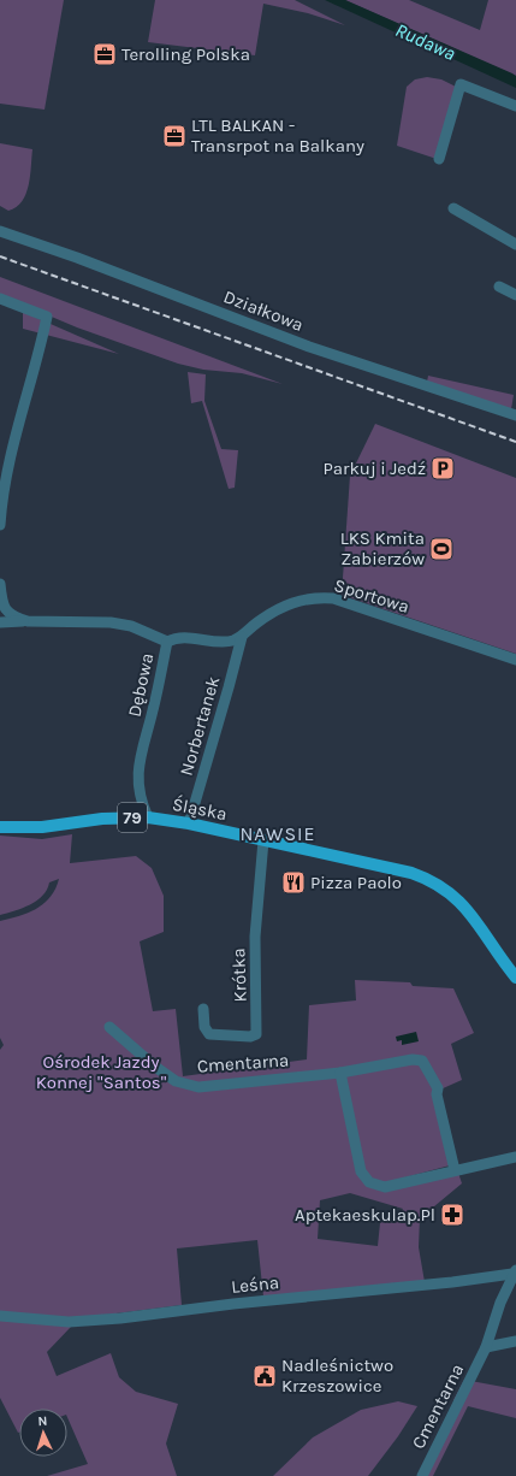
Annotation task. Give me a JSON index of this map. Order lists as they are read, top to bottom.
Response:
{
  "streets": {
    "main road": ["Śląska", "79"],
    "street": [
      "Działkowa",
      "Sportowa",
      "Dębowa",
      "Norbertanek",
      "Krótka",
      "Cmentarna",
      "Leśna"
    ]
  },
  "crossings": [
    ["Sportowa", "Norbertanek"],
    ["Dębowa", "Śląska"],
    ["Norbertanek", "Śląska"],
    ["Śląska", "Krótka"],
    ["Cmentarna", "Leśna"]
  ],
  "districts": ["NAWSIE"],
  "water": ["Rudawa"],
  "parks": ["Ośrodek Jazdy Konnej \"Santos\""],
  "places": {
    "office": ["Terolling Polska", "LTL BALKAN - Transrpot na Balkany"],
    "parking": ["Parkuj i Jedź"],
    "sports": ["LKS Kmita Zabierzów"],
    "restaurant": ["Pizza Paolo"],
    "pharmacy": ["Aptekaeskulap.Pl"],
    "public building": ["Nadleśnictwo Krzeszowice"]
  },
  "north": "top"
}
